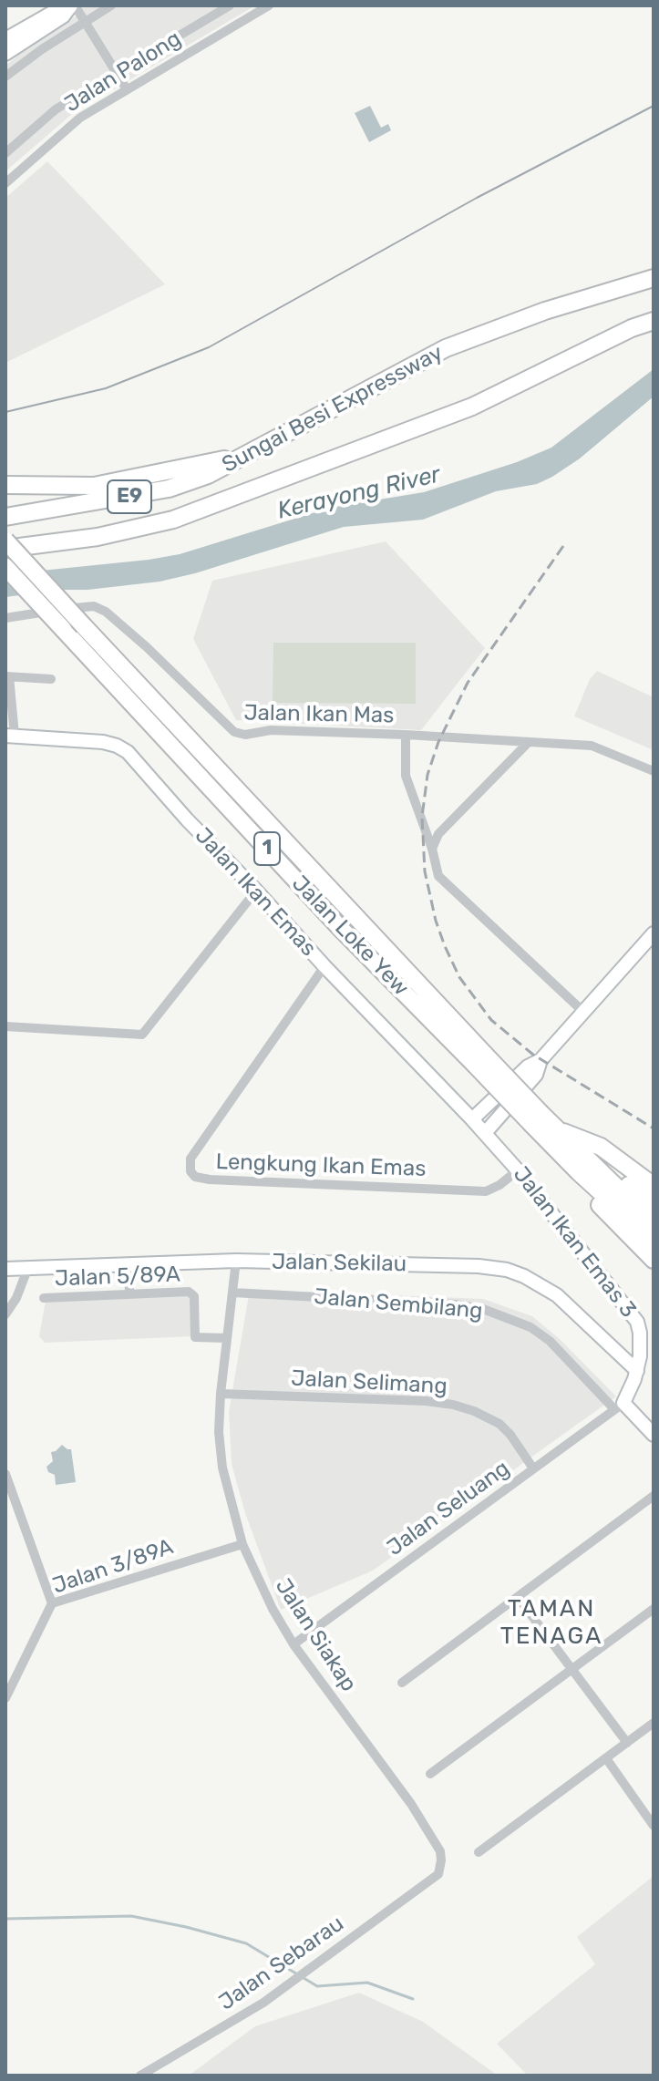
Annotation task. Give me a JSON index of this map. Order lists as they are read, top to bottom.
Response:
{
  "streets": {
    "highway": [
      "Sungai Besi Expressway",
      "E9",
      "1",
      "Jalan Loke Yew"
    ],
    "street": [
      "Jalan Palong",
      "Jalan Ikan Mas",
      "Jalan Ikan Emas",
      "Lengkung Ikan Emas",
      "Jalan Ikan Emas 3",
      "Jalan Sekilau",
      "Jalan 5/89A",
      "Jalan Sembilang",
      "Jalan Selimang",
      "Jalan Seluang",
      "Jalan 3/89A",
      "Jalan Siakap",
      "Jalan Sebarau"
    ]
  },
  "crossings": [
    ["1", "Jalan Loke Yew"],
    ["Jalan Ikan Emas", "Lengkung Ikan Emas"],
    ["Jalan Ikan Emas", "Jalan Ikan Emas 3"],
    ["Lengkung Ikan Emas", "Jalan Ikan Emas 3"],
    ["Jalan Ikan Emas 3", "Jalan Sekilau"],
    ["Jalan Ikan Emas 3", "Jalan Sembilang"],
    ["Jalan Ikan Emas 3", "Jalan Seluang"],
    ["Jalan Sekilau", "Jalan Siakap"],
    ["Jalan 5/89A", "Jalan Siakap"],
    ["Jalan Sembilang", "Jalan Seluang"],
    ["Jalan Sembilang", "Jalan Siakap"],
    ["Jalan Selimang", "Jalan Seluang"],
    ["Jalan Selimang", "Jalan Siakap"],
    ["Jalan Seluang", "Jalan Siakap"],
    ["Jalan 3/89A", "Jalan Siakap"],
    ["Jalan Siakap", "Jalan Sebarau"]
  ],
  "districts": ["TAMAN TENAGA"],
  "water": ["Kerayong River"]
}
